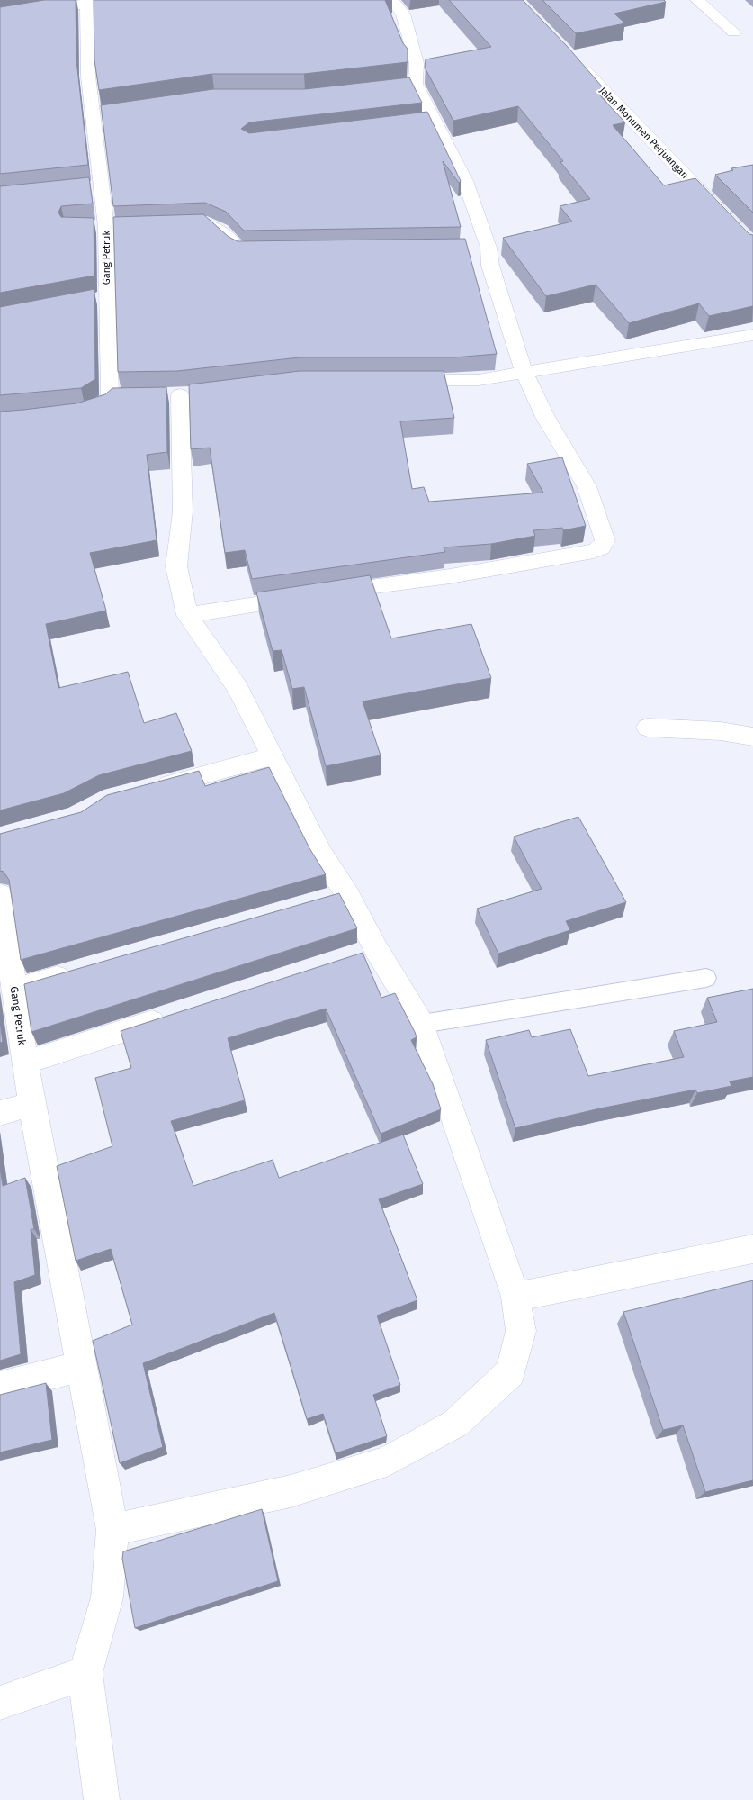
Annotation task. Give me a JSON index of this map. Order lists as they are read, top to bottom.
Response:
{
  "streets": {
    "street": ["Jalan Monumen Perjuangan", "Gang Petruk"]
  }
}
